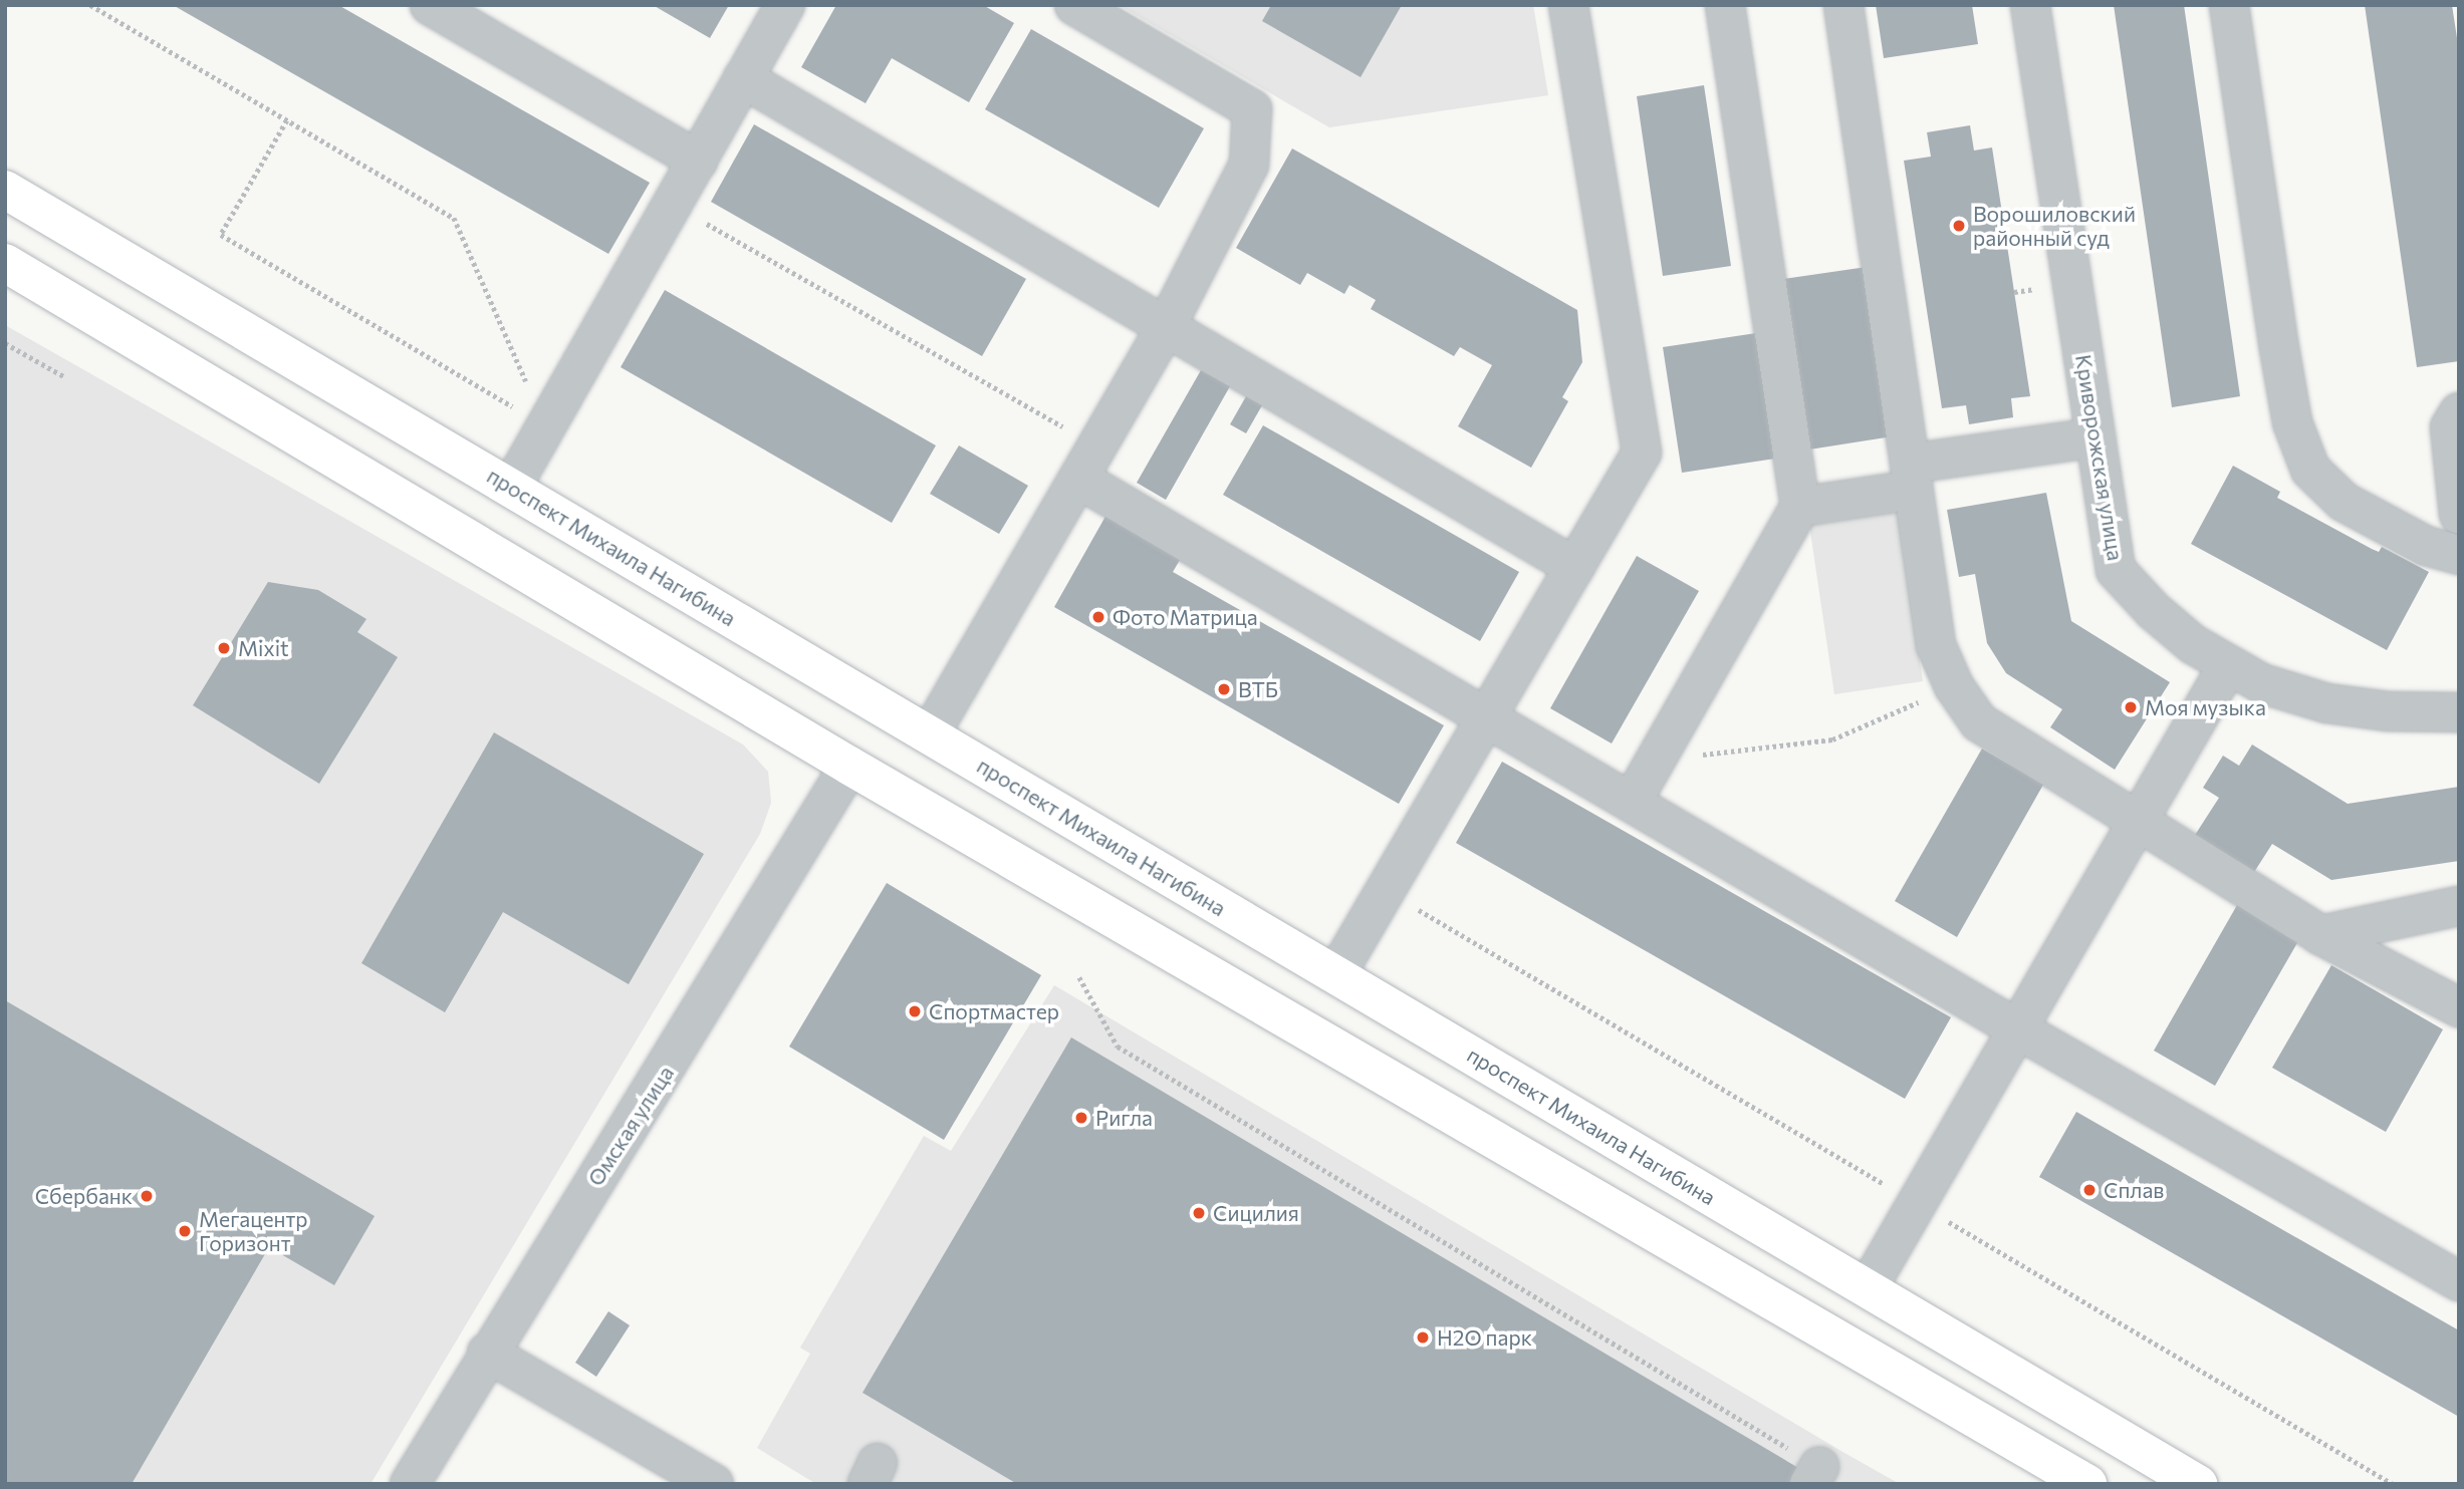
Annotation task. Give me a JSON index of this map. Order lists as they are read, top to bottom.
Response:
{
  "streets": {
    "main road": ["проспект Михаила Нагибина"],
    "street": ["Криворожская улица", "Омская улица"]
  },
  "places": [
    "Ворошиловский районный суд",
    "Фото Матрица",
    "Mixit",
    "ВТБ",
    "Моя музыка",
    "Спортмастер",
    "Ригла",
    "Сплав",
    "Сбербанк",
    "Сицилия",
    "Мегацентр Горизонт",
    "H2O парк"
  ]
}
